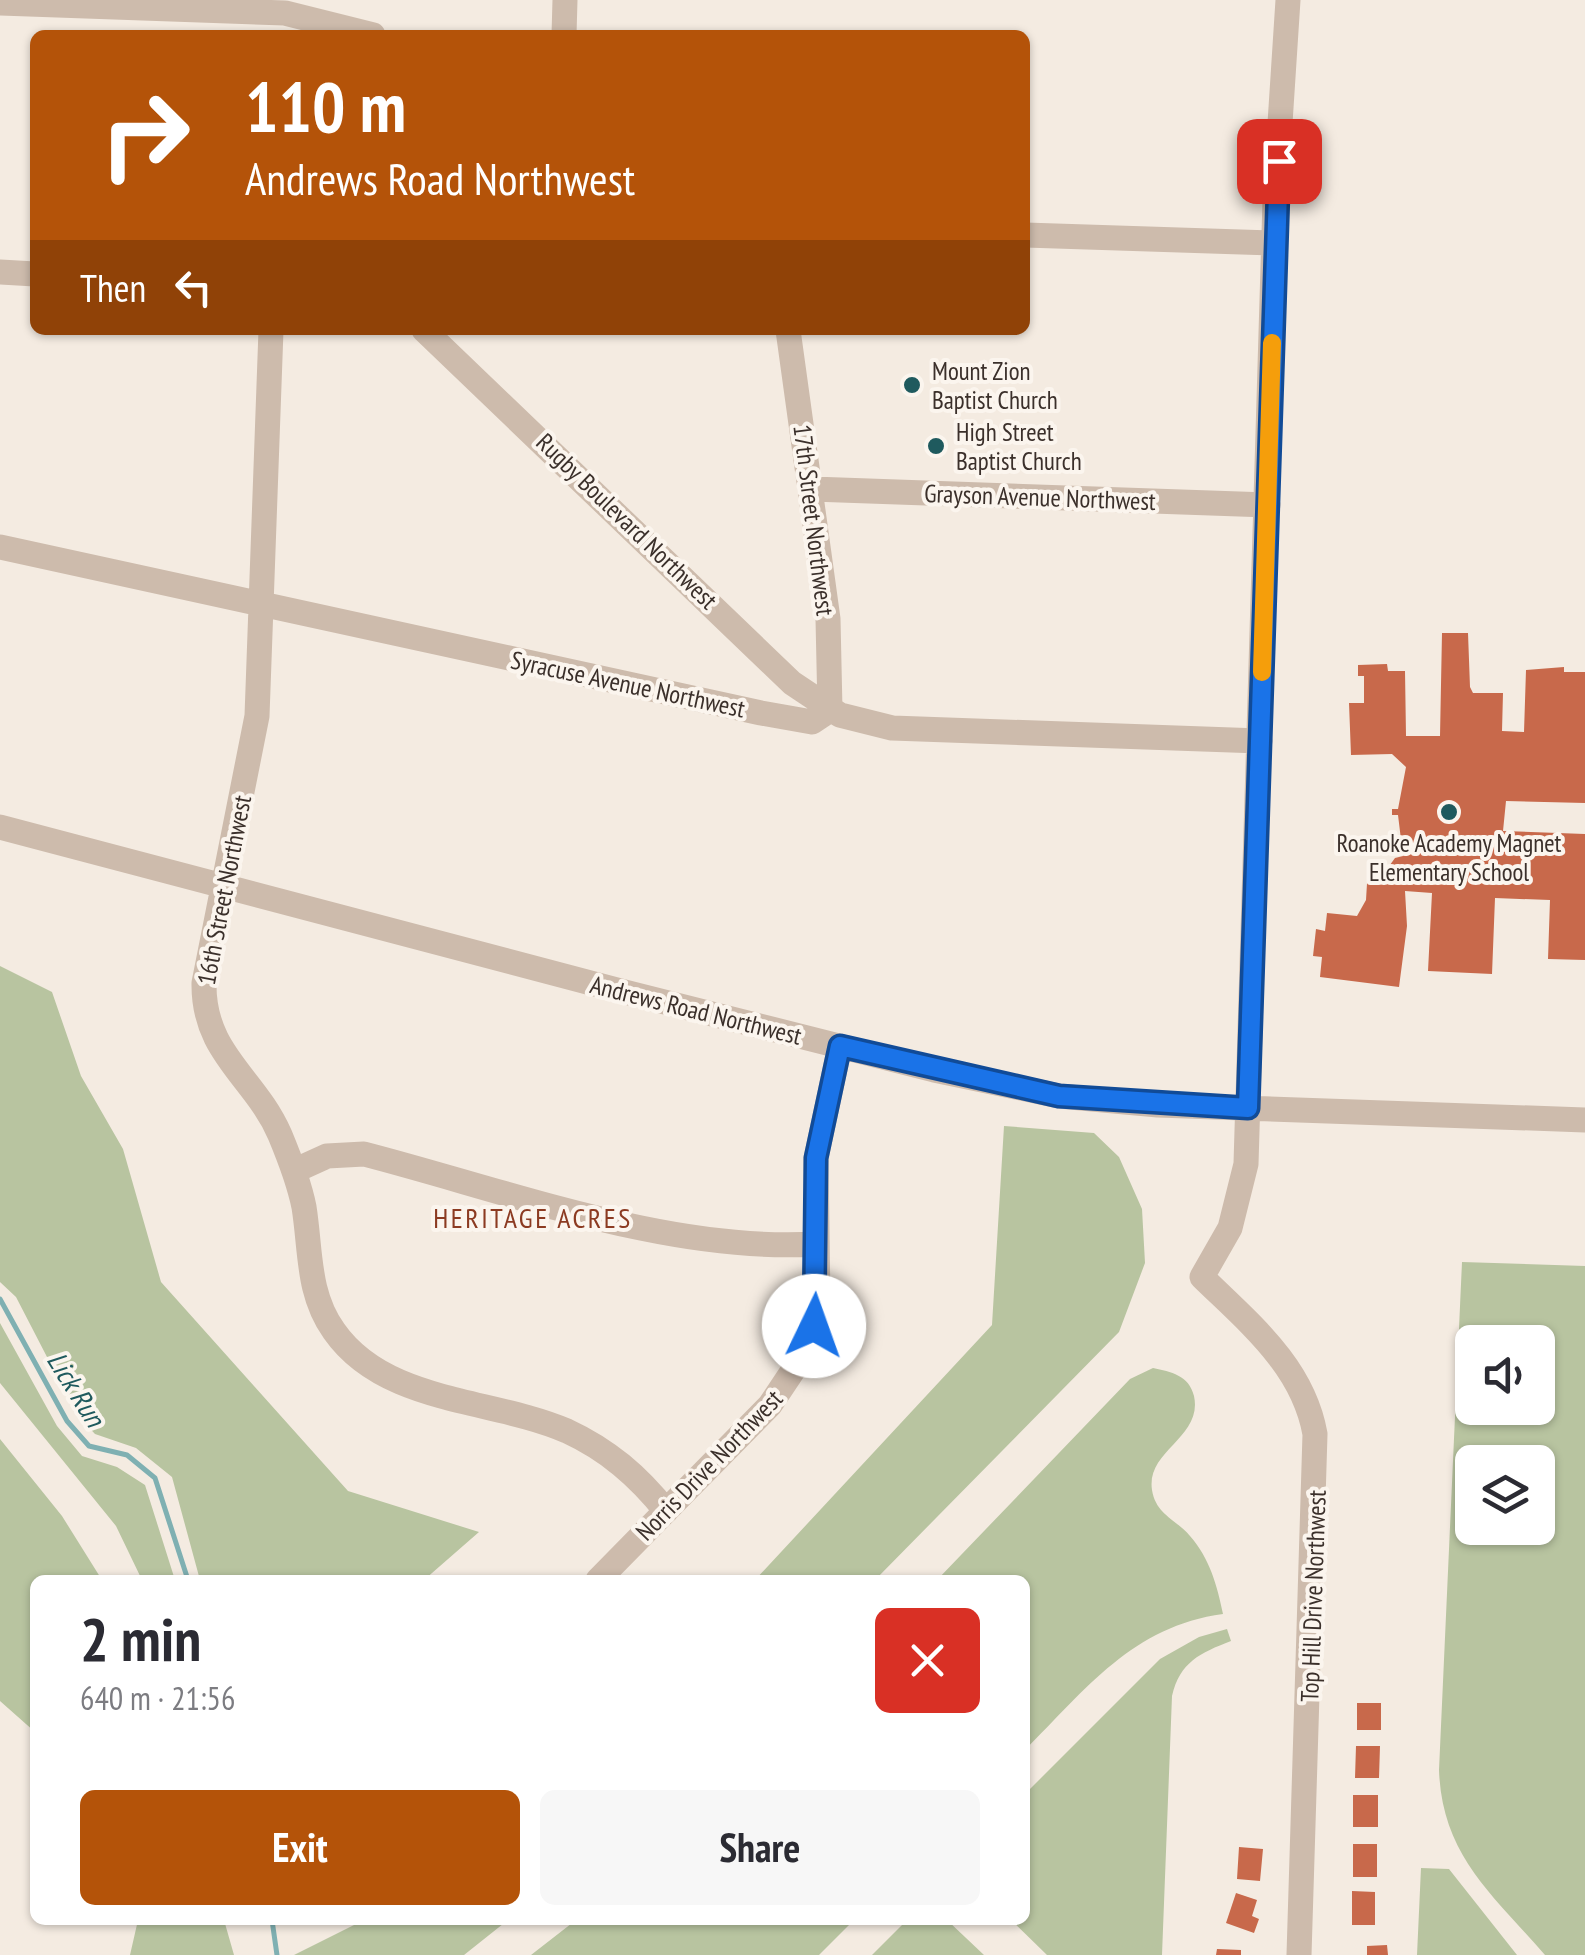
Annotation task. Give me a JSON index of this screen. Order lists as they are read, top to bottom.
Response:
{
  "streets": {
    "street": [
      "Grayson Avenue Northwest",
      "17th Street Northwest",
      "Rugby Boulevard Northwest",
      "Syracuse Avenue Northwest",
      "16th Street Northwest",
      "Andrews Road Northwest",
      "Norris Drive Northwest",
      "Top Hill Drive Northwest"
    ]
  },
  "crossings": [
    ["Grayson Avenue Northwest", "17th Street Northwest"],
    ["17th Street Northwest", "Rugby Boulevard Northwest"],
    ["17th Street Northwest", "Syracuse Avenue Northwest"],
    ["Rugby Boulevard Northwest", "Syracuse Avenue Northwest"],
    ["Syracuse Avenue Northwest", "16th Street Northwest"],
    ["16th Street Northwest", "Andrews Road Northwest"],
    ["16th Street Northwest", "Norris Drive Northwest"],
    ["Andrews Road Northwest", "Norris Drive Northwest"],
    ["Andrews Road Northwest", "Top Hill Drive Northwest"]
  ],
  "districts": ["HERITAGE ACRES"],
  "water": ["Lick Run"],
  "places": ["Mount Zion Baptist Church", "High Street Baptist Church", "Roanoke Academy Magnet Elementary School"],
  "page": {
    "turn": ["110 m", "Andrews Road Northwest"],
    "then": "Then",
    "heading": ["2 min", "640 m · 21:56"],
    "buttons": ["Exit", "Share"]
  }
}
